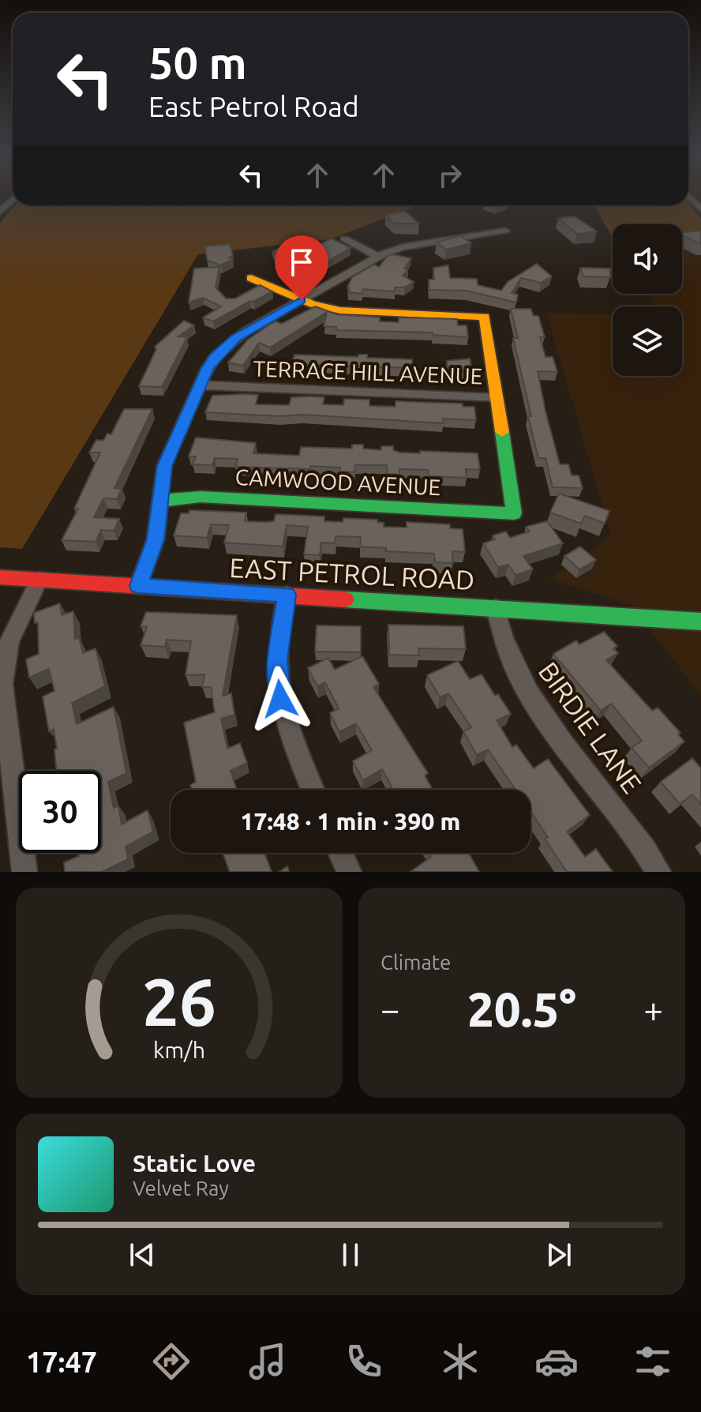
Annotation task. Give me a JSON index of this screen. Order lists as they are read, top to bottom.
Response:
{
  "streets": {
    "street": [
      "TERRACE HILL AVENUE",
      "CAMWOOD AVENUE",
      "EAST PETROL ROAD",
      "BIRDIE LANE"
    ]
  },
  "crossings": [
    ["TERRACE HILL AVENUE", "CAMWOOD AVENUE"],
    ["EAST PETROL ROAD", "BIRDIE LANE"]
  ],
  "page": {
    "turn": ["50 m", "East Petrol Road"],
    "limit": "30",
    "trip": "17:48 · 1 min · 390 m",
    "tile": "Climate",
    "heat": ["−", "20.5°", "+"],
    "song": ["Static Love", "Velvet Ray"],
    "tabs": "17:47",
    "gauge": ["26", "km/h"]
  }
}
